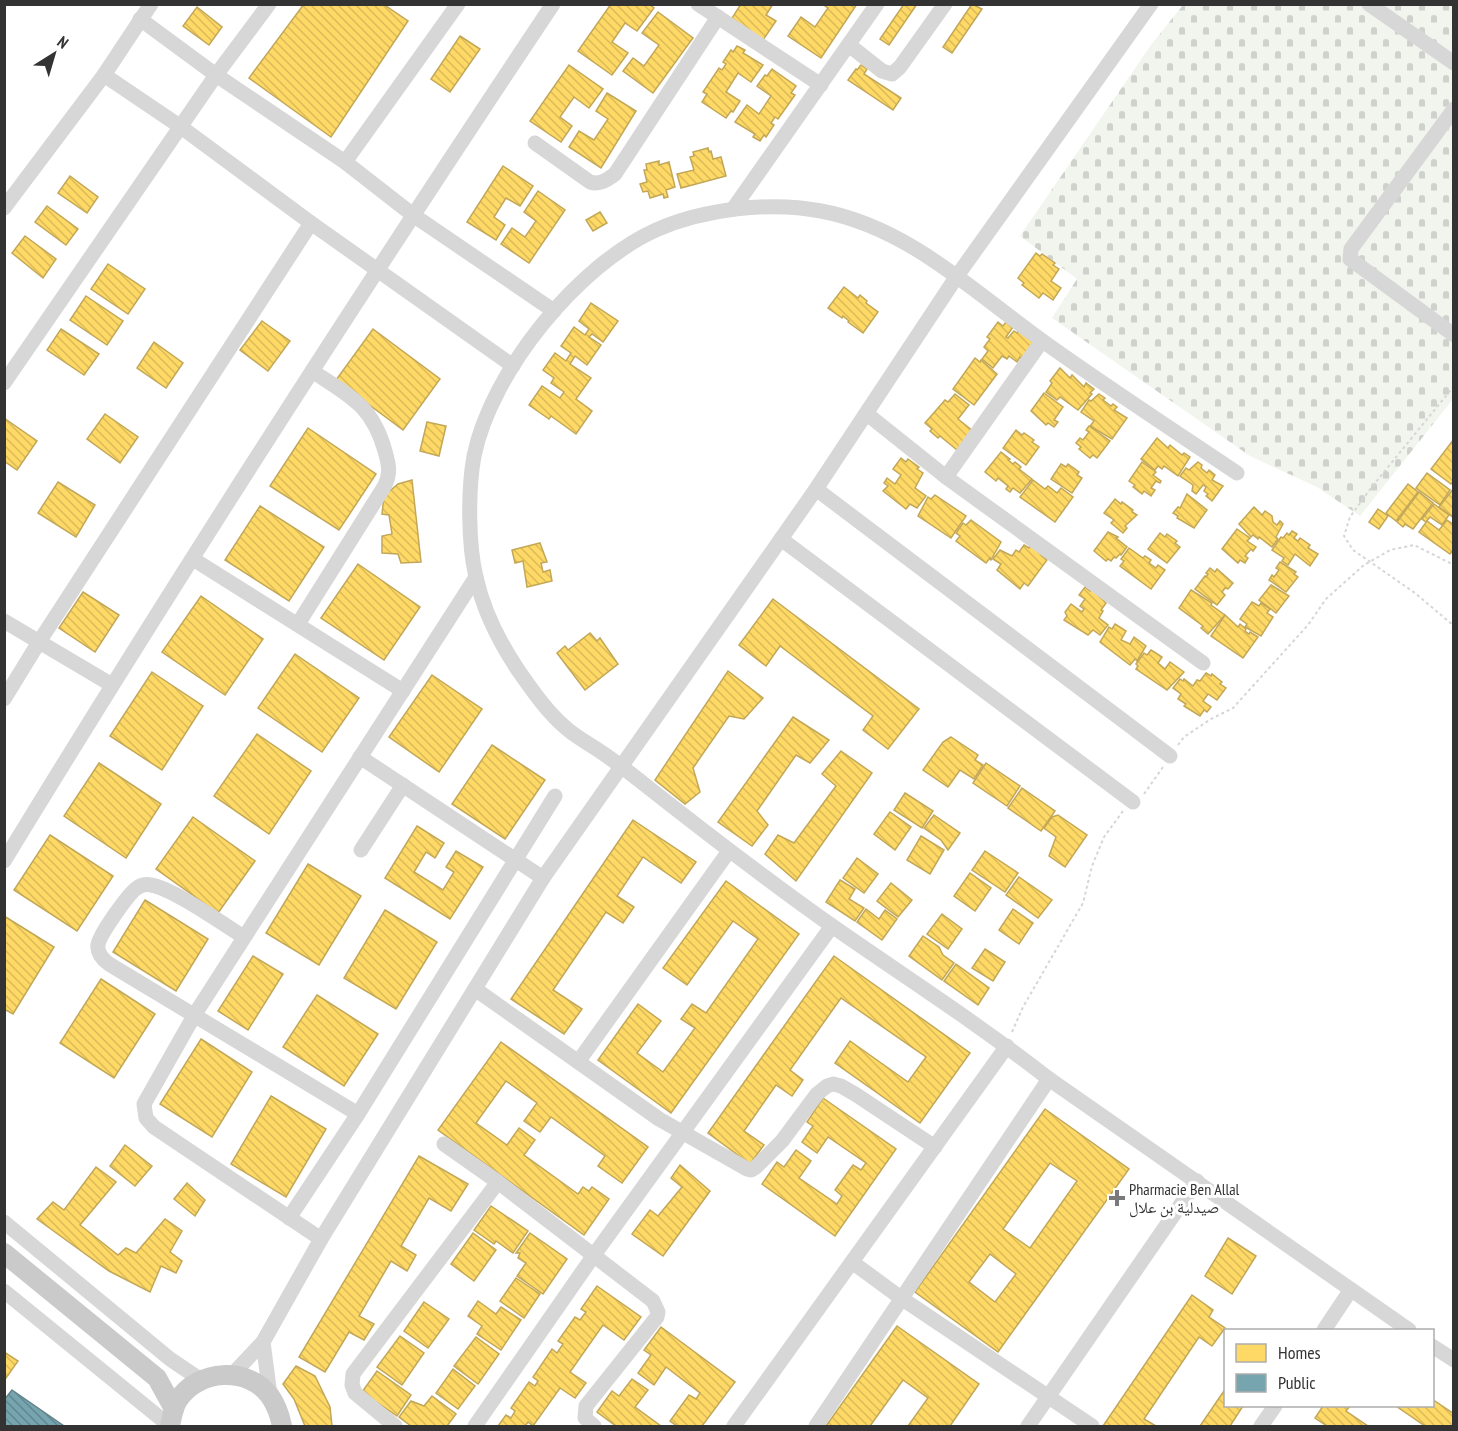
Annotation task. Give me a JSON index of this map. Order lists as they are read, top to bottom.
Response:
{
  "places": {
    "health": ["Pharmacie Ben Allal صيدلية بن علال"]
  },
  "legend": ["Homes", "Public"],
  "north": "top right"
}
